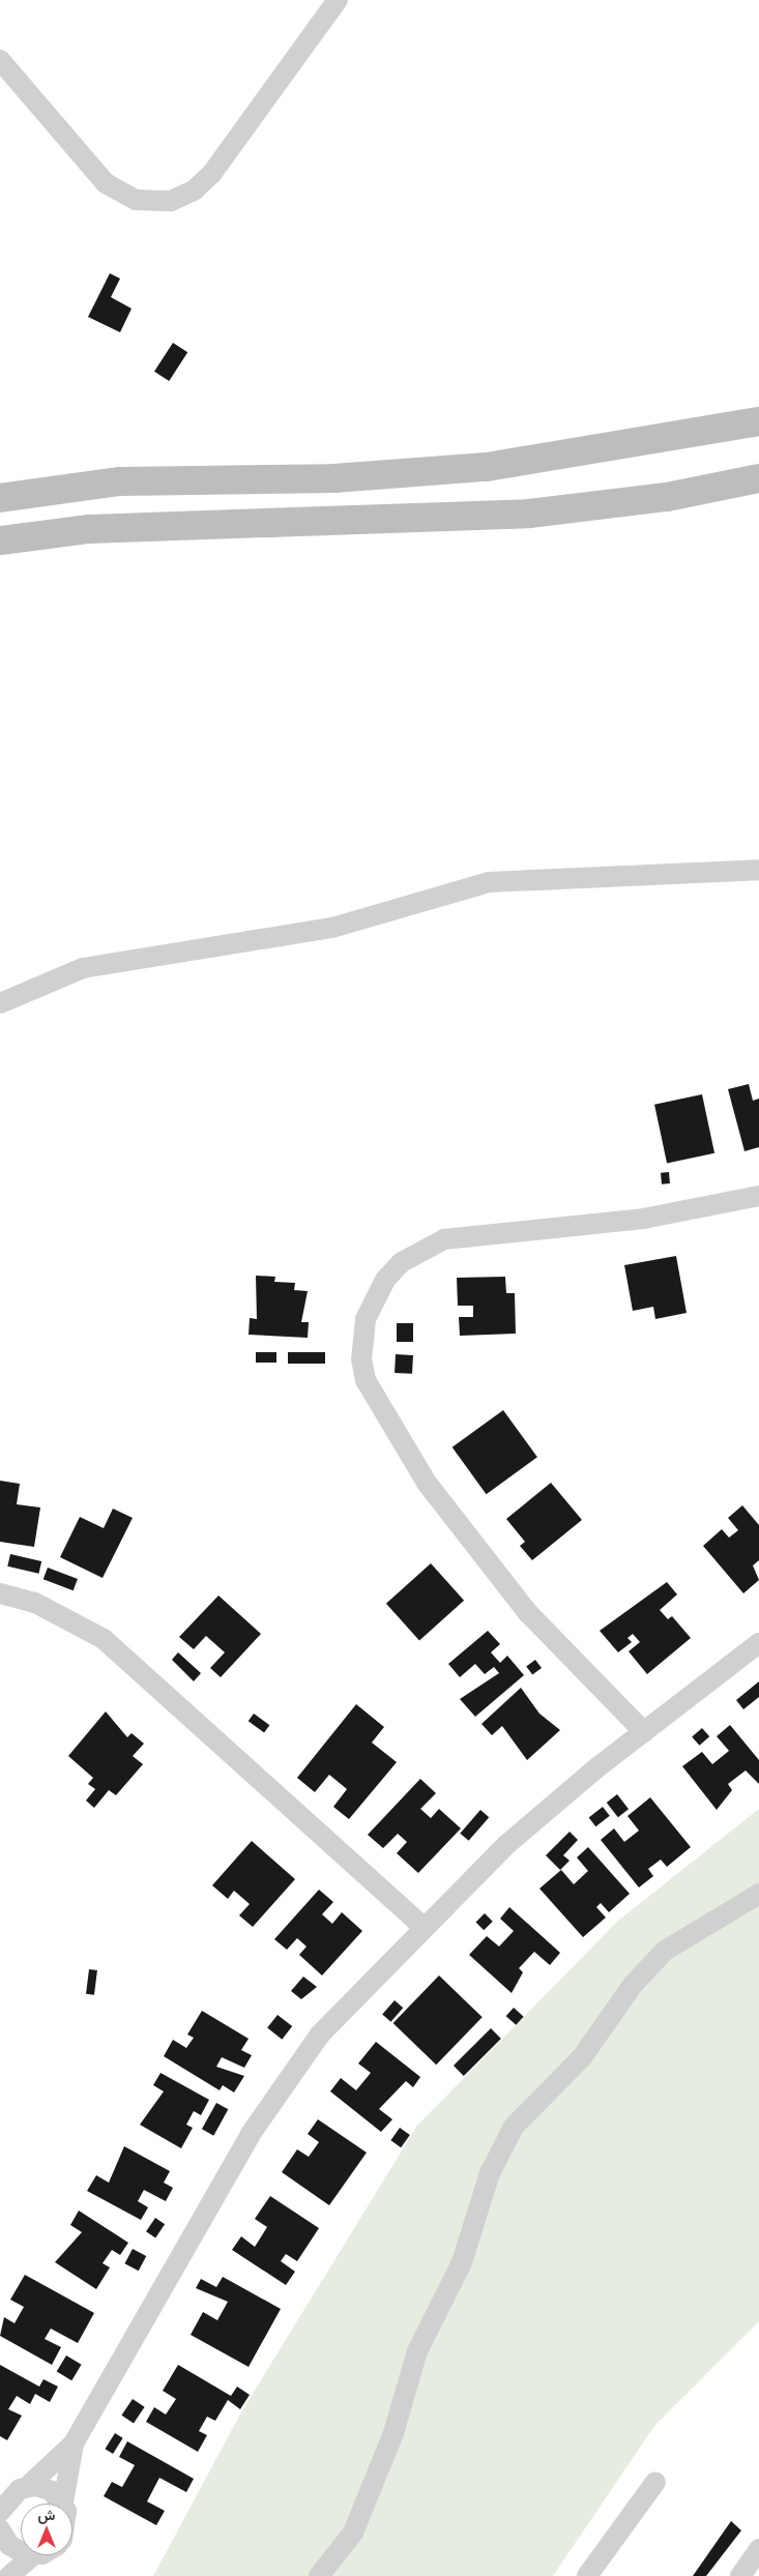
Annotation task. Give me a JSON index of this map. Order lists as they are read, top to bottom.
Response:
{
  "north": "top"
}
